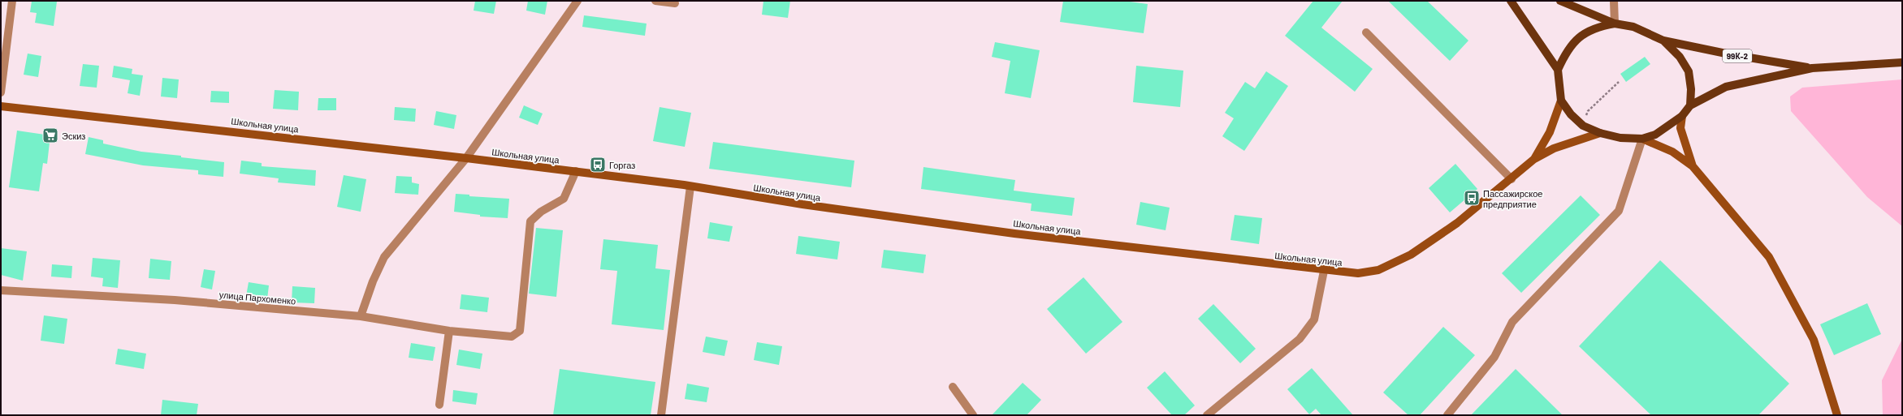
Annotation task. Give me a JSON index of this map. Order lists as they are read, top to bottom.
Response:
{
  "streets": {
    "main road": ["99К-2", "Школьная улица"],
    "street": ["улица Пархоменко"]
  },
  "crossings": [
    ["Школьная улица", "улица Пархоменко"]
  ],
  "places": {
    "supermarket": ["Эскиз"],
    "bus stop": ["Горгаз", "Пассажирское предприятие"]
  }
}
